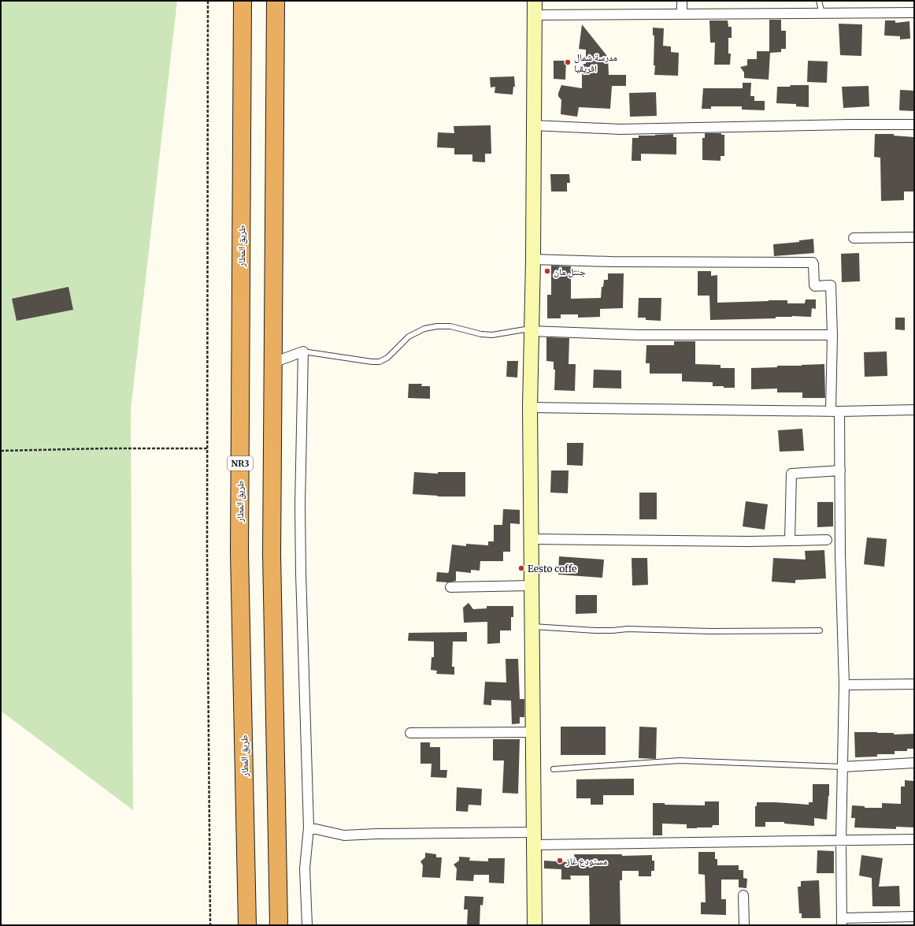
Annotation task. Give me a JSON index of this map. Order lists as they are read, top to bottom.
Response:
{
  "streets": {
    "highway": ["طريق المطار", "NR3"]
  },
  "places": [
    "مدرسة شمال افريقيا",
    "جنتل مان",
    "Eesto coffe",
    "مستودع غاز"
  ]
}
